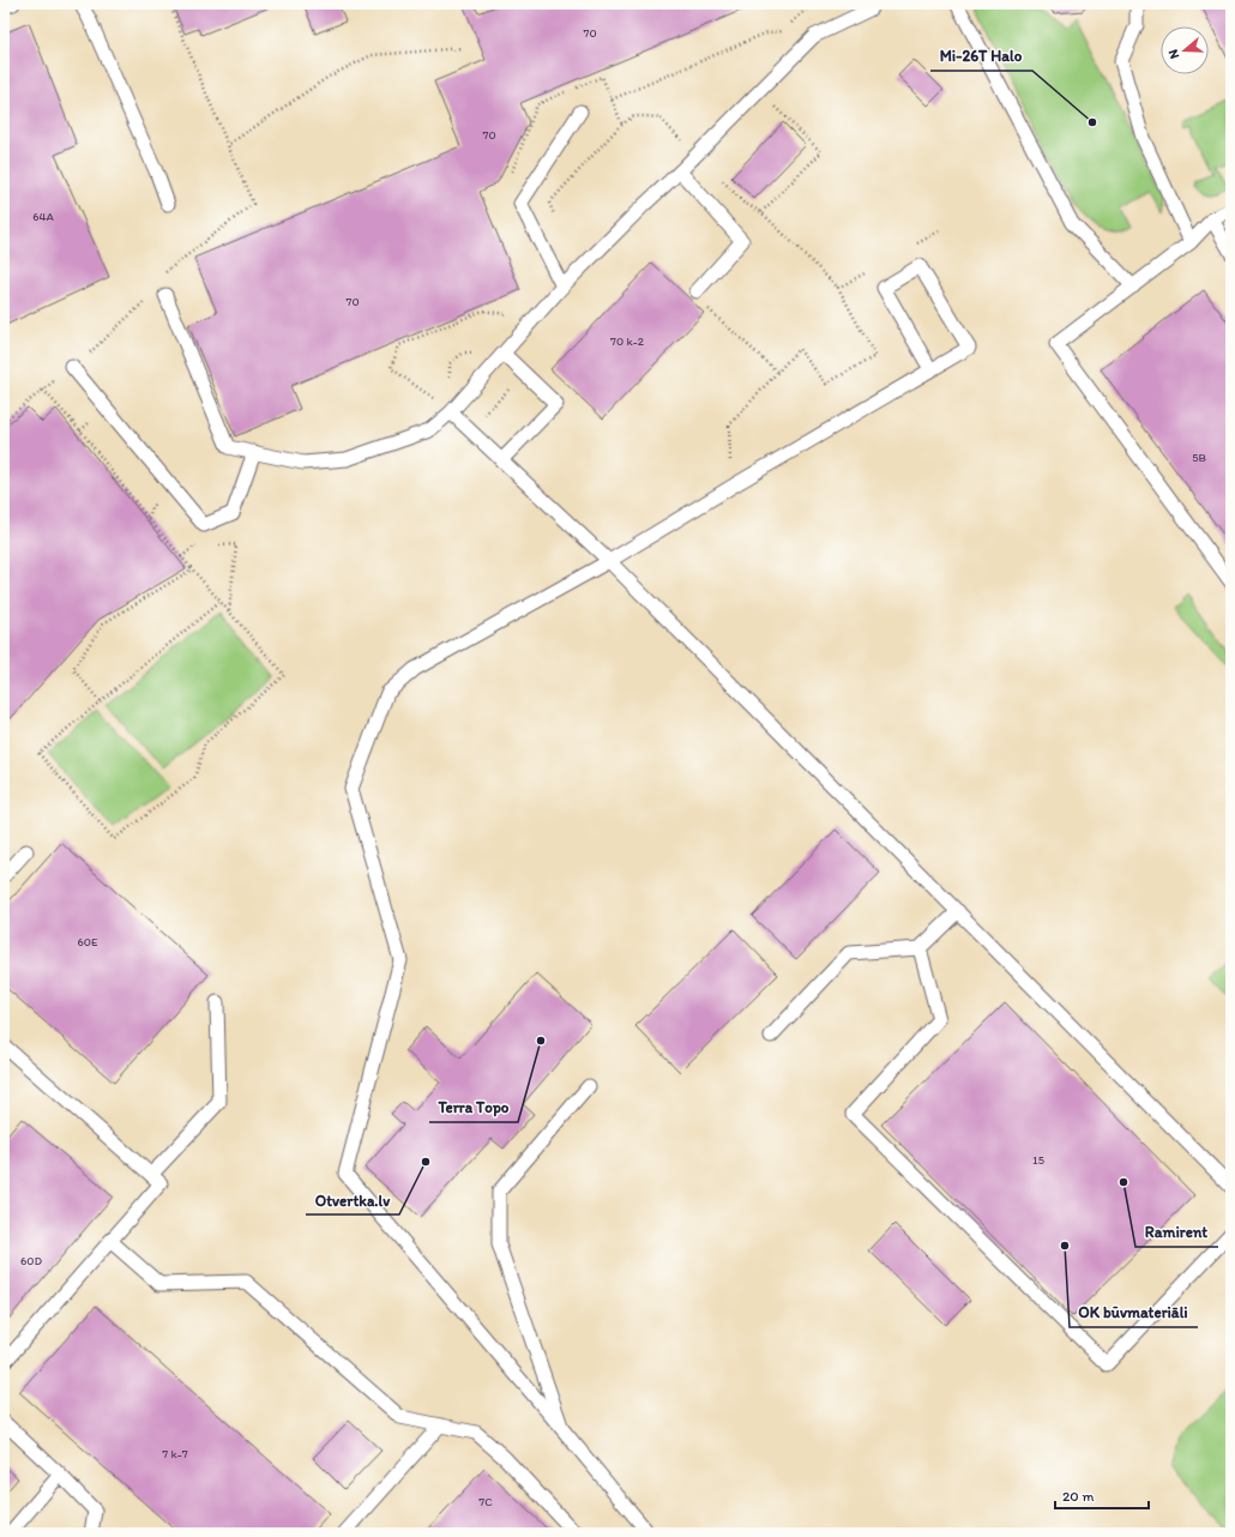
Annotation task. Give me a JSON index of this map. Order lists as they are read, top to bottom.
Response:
{
  "places": [
    "Mi-26T Halo",
    "Terra Topo",
    "Otvertka.lv",
    "Ramirent",
    "OK būvmateriāli"
  ],
  "house_numbers": [
    "70",
    "70",
    "64A",
    "70",
    "70 k-2",
    "5B",
    "60E",
    "15",
    "60D",
    "7 k-7",
    "7C"
  ],
  "scale_bar": "20 m",
  "north": "left"
}
